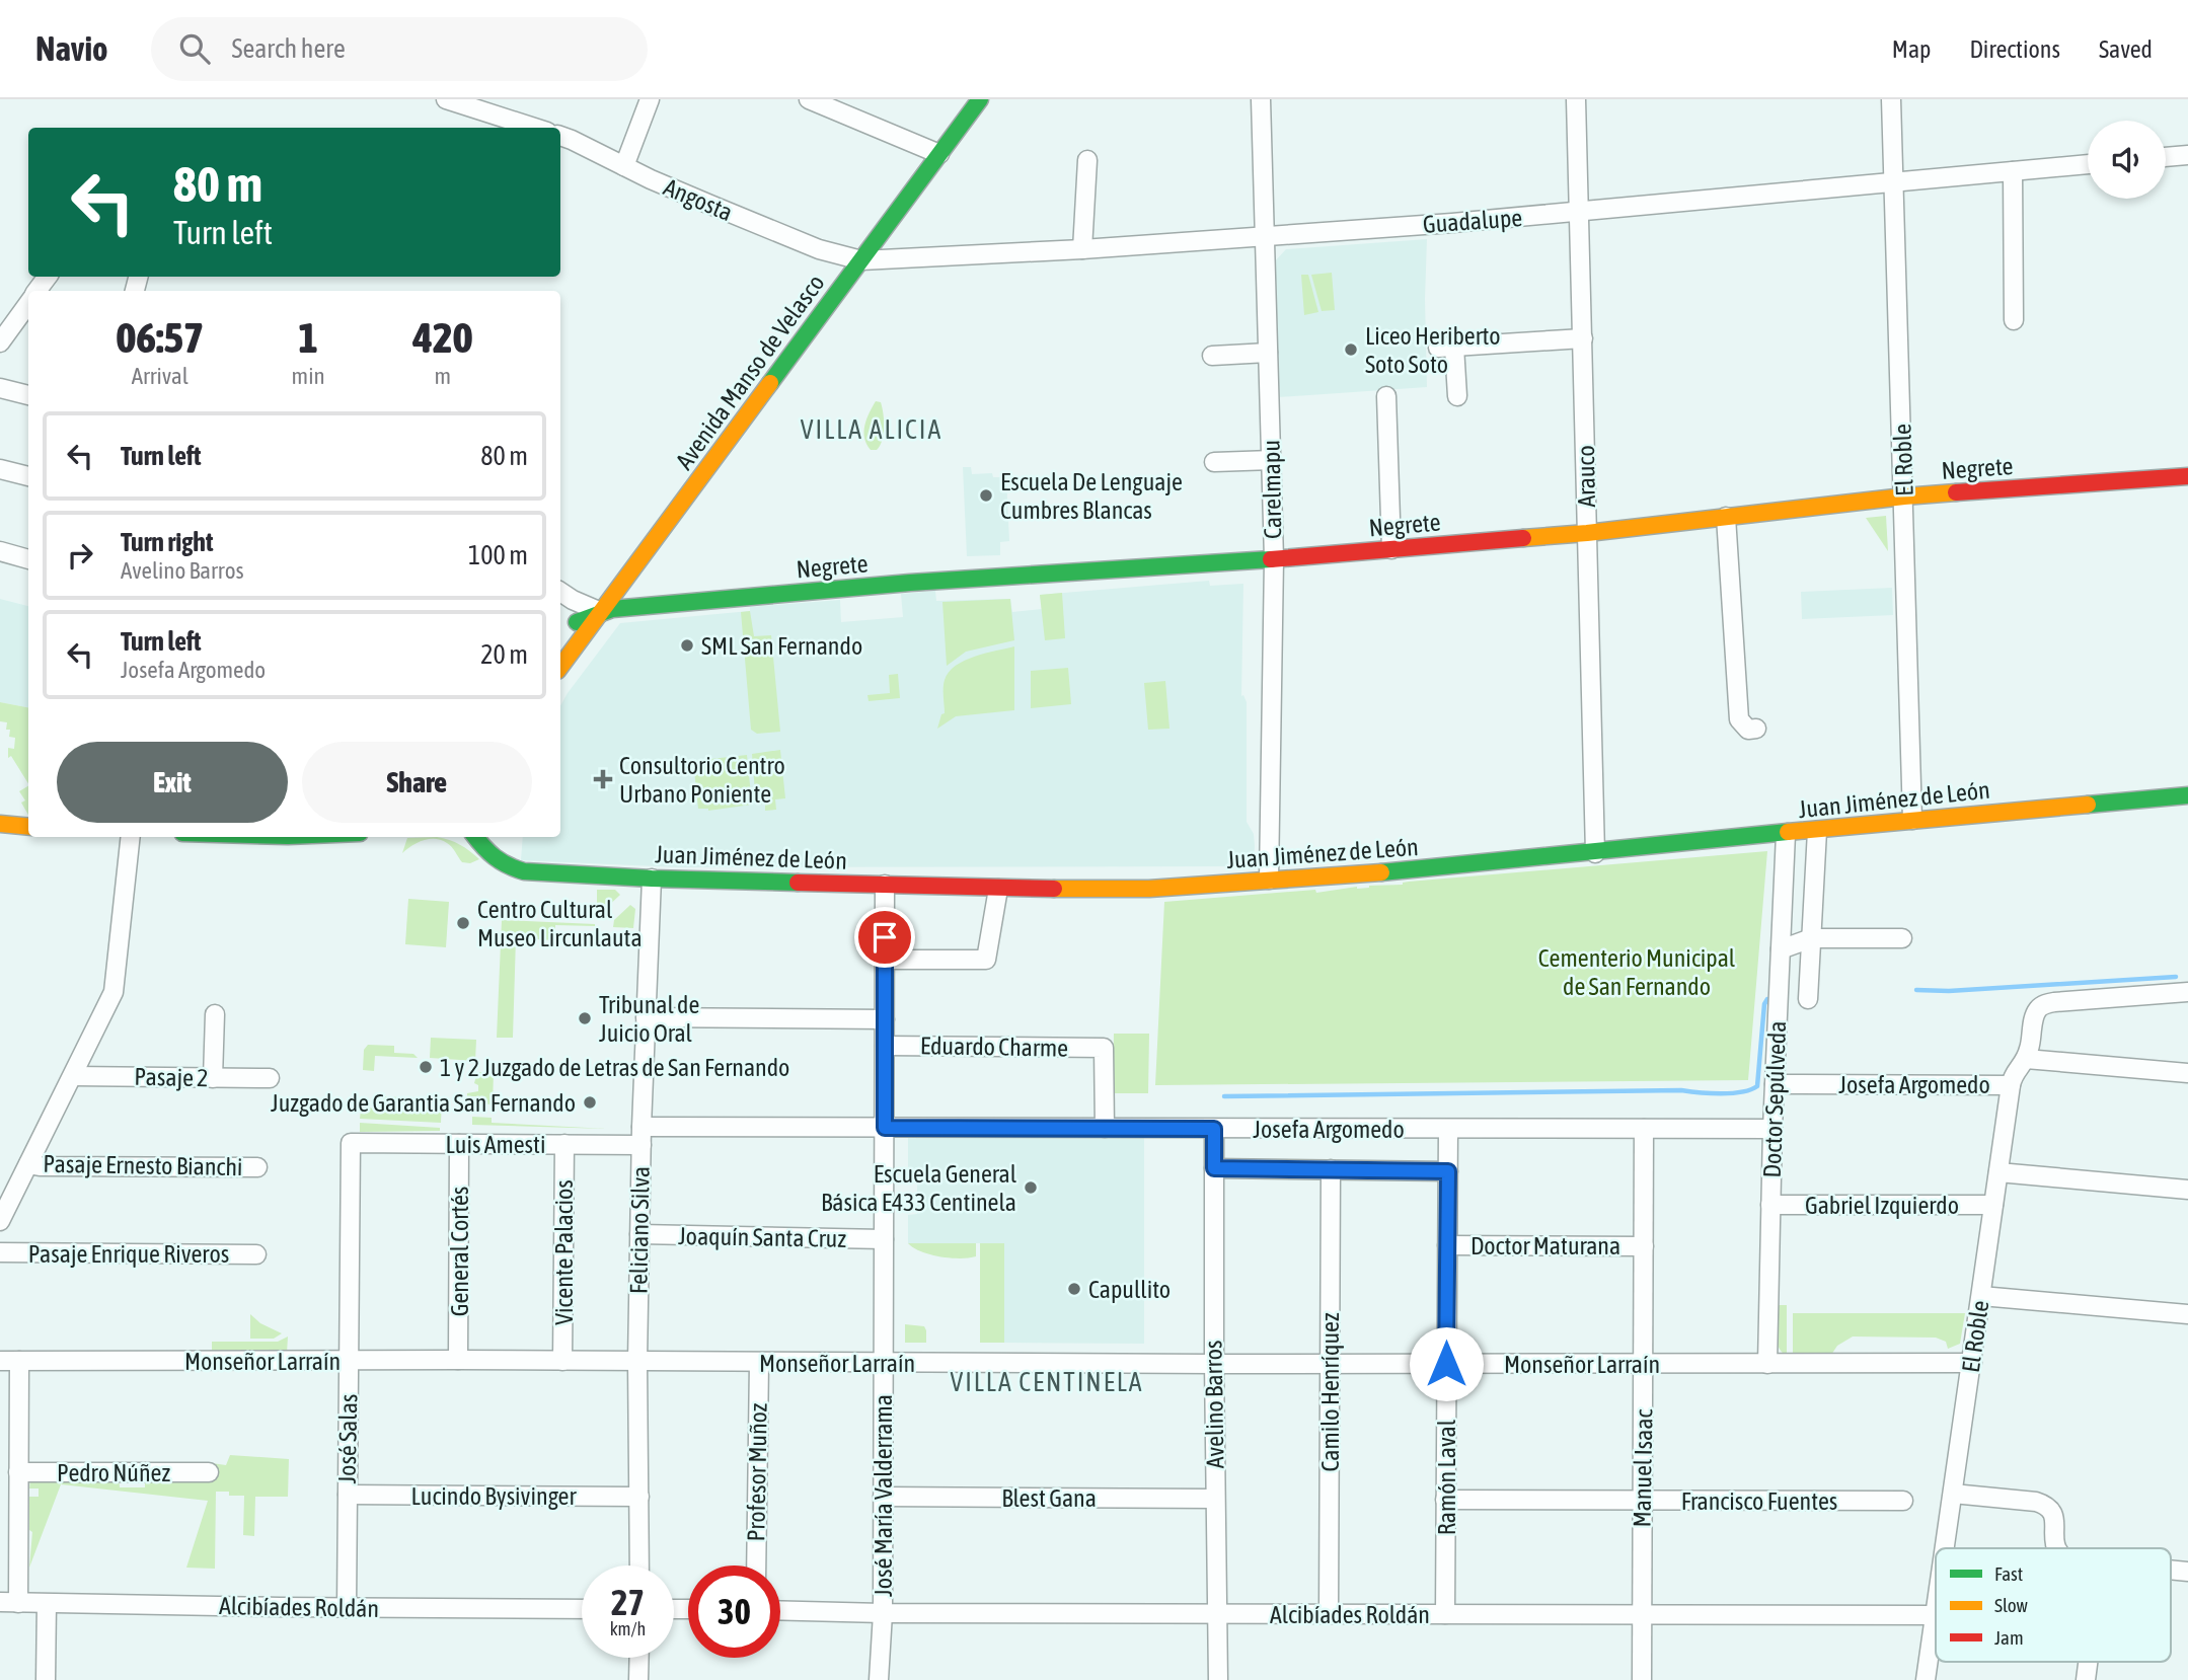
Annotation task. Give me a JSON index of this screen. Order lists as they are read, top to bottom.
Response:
{
  "streets": {
    "main road": ["Avenida Manso de Velasco", "Negrete", "Juan Jiménez de León"],
    "street": [
      "Angosta",
      "Guadalupe",
      "El Roble",
      "Arauco",
      "Carelmapu",
      "Eduardo Charme",
      "Pasaje 2",
      "Josefa Argomedo",
      "Doctor Sepúlveda",
      "Luis Amesti",
      "Pasaje Ernesto Bianchi",
      "Gabriel Izquierdo",
      "Feliciano Silva",
      "Joaquín Santa Cruz",
      "Doctor Maturana",
      "General Cortés",
      "Vicente Palacios",
      "Pasaje Enrique Riveros",
      "Monseñor Larraín",
      "Camilo Henríquez",
      "Avelino Barros",
      "José Salas",
      "Manuel Isaac",
      "Pedro Núñez",
      "Profesor Muñoz",
      "Ramón Laval",
      "Lucindo Bysivinger",
      "José María Valderrama",
      "Blest Gana",
      "Francisco Fuentes",
      "Alcibíades Roldán"
    ]
  },
  "crossings": [
    ["Angosta", "Guadalupe"],
    ["Angosta", "Avenida Manso de Velasco"],
    ["Guadalupe", "Avenida Manso de Velasco"],
    ["Guadalupe", "El Roble"],
    ["Guadalupe", "Arauco"],
    ["Guadalupe", "Carelmapu"],
    ["Avenida Manso de Velasco", "Negrete"],
    ["El Roble", "Negrete"],
    ["El Roble", "Juan Jiménez de León"],
    ["El Roble", "Josefa Argomedo"],
    ["El Roble", "Gabriel Izquierdo"],
    ["El Roble", "Monseñor Larraín"],
    ["El Roble", "Alcibíades Roldán"],
    ["Negrete", "Arauco"],
    ["Negrete", "Carelmapu"],
    ["Arauco", "Juan Jiménez de León"],
    ["Carelmapu", "Juan Jiménez de León"],
    ["Juan Jiménez de León", "Doctor Sepúlveda"],
    ["Juan Jiménez de León", "Feliciano Silva"],
    ["Juan Jiménez de León", "José María Valderrama"],
    ["Eduardo Charme", "Josefa Argomedo"],
    ["Eduardo Charme", "José María Valderrama"],
    ["Josefa Argomedo", "Doctor Sepúlveda"],
    ["Josefa Argomedo", "Luis Amesti"],
    ["Josefa Argomedo", "Avelino Barros"],
    ["Josefa Argomedo", "Manuel Isaac"],
    ["Josefa Argomedo", "Ramón Laval"],
    ["Josefa Argomedo", "José María Valderrama"],
    ["Doctor Sepúlveda", "Gabriel Izquierdo"],
    ["Doctor Sepúlveda", "Monseñor Larraín"],
    ["Luis Amesti", "Feliciano Silva"],
    ["Luis Amesti", "General Cortés"],
    ["Luis Amesti", "Vicente Palacios"],
    ["Luis Amesti", "José Salas"],
    ["Luis Amesti", "José María Valderrama"],
    ["Feliciano Silva", "Joaquín Santa Cruz"],
    ["Feliciano Silva", "Monseñor Larraín"],
    ["Feliciano Silva", "Lucindo Bysivinger"],
    ["Joaquín Santa Cruz", "José María Valderrama"],
    ["Doctor Maturana", "Manuel Isaac"],
    ["Doctor Maturana", "Ramón Laval"],
    ["General Cortés", "Monseñor Larraín"],
    ["Vicente Palacios", "Monseñor Larraín"],
    ["Monseñor Larraín", "Camilo Henríquez"],
    ["Monseñor Larraín", "Avelino Barros"],
    ["Monseñor Larraín", "José Salas"],
    ["Monseñor Larraín", "Manuel Isaac"],
    ["Monseñor Larraín", "Profesor Muñoz"],
    ["Monseñor Larraín", "Ramón Laval"],
    ["Monseñor Larraín", "José María Valderrama"],
    ["Camilo Henríquez", "Alcibíades Roldán"],
    ["Avelino Barros", "Blest Gana"],
    ["Avelino Barros", "Alcibíades Roldán"],
    ["José Salas", "Lucindo Bysivinger"],
    ["José Salas", "Alcibíades Roldán"],
    ["Manuel Isaac", "Francisco Fuentes"],
    ["Manuel Isaac", "Alcibíades Roldán"],
    ["Ramón Laval", "Francisco Fuentes"],
    ["Ramón Laval", "Alcibíades Roldán"],
    ["José María Valderrama", "Blest Gana"],
    ["José María Valderrama", "Alcibíades Roldán"]
  ],
  "districts": ["VILLA ALICIA", "VILLA CENTINELA"],
  "parks": ["Cementerio Municipal de San Fernando"],
  "places": {
    "other": [
      "Liceo Heriberto Soto Soto",
      "Escuela De Lenguaje Cumbres Blancas",
      "SML San Fernando",
      "Centro Cultural Museo Lircunlauta",
      "Tribunal de Juicio Oral",
      "1 y 2 Juzgado de Letras de San Fernando",
      "Juzgado de Garantia San Fernando",
      "Escuela General Básica E433 Centinela",
      "Capullito"
    ],
    "health": ["Consultorio Centro Urbano Poniente"]
  },
  "legend": ["Fast", "Slow", "Jam"],
  "page": {
    "header": "Navio",
    "search": "Search here",
    "nav": ["Map", "Directions", "Saved"],
    "turn": ["80 m", "Turn left"],
    "eta": [
      "06:57",
      "Arrival",
      "1",
      "min",
      "420",
      "m"
    ],
    "list": [
      {
        "name": "Turn left",
        "value": "80 m"
      },
      {
        "name": "Turn right",
        "note": "Avelino Barros",
        "value": "100 m"
      },
      {
        "name": "Turn left",
        "note": "Josefa Argomedo",
        "value": "20 m"
      }
    ],
    "buttons": ["Exit", "Share"],
    "speed": "27 km/h",
    "limit": "30"
  }
}
